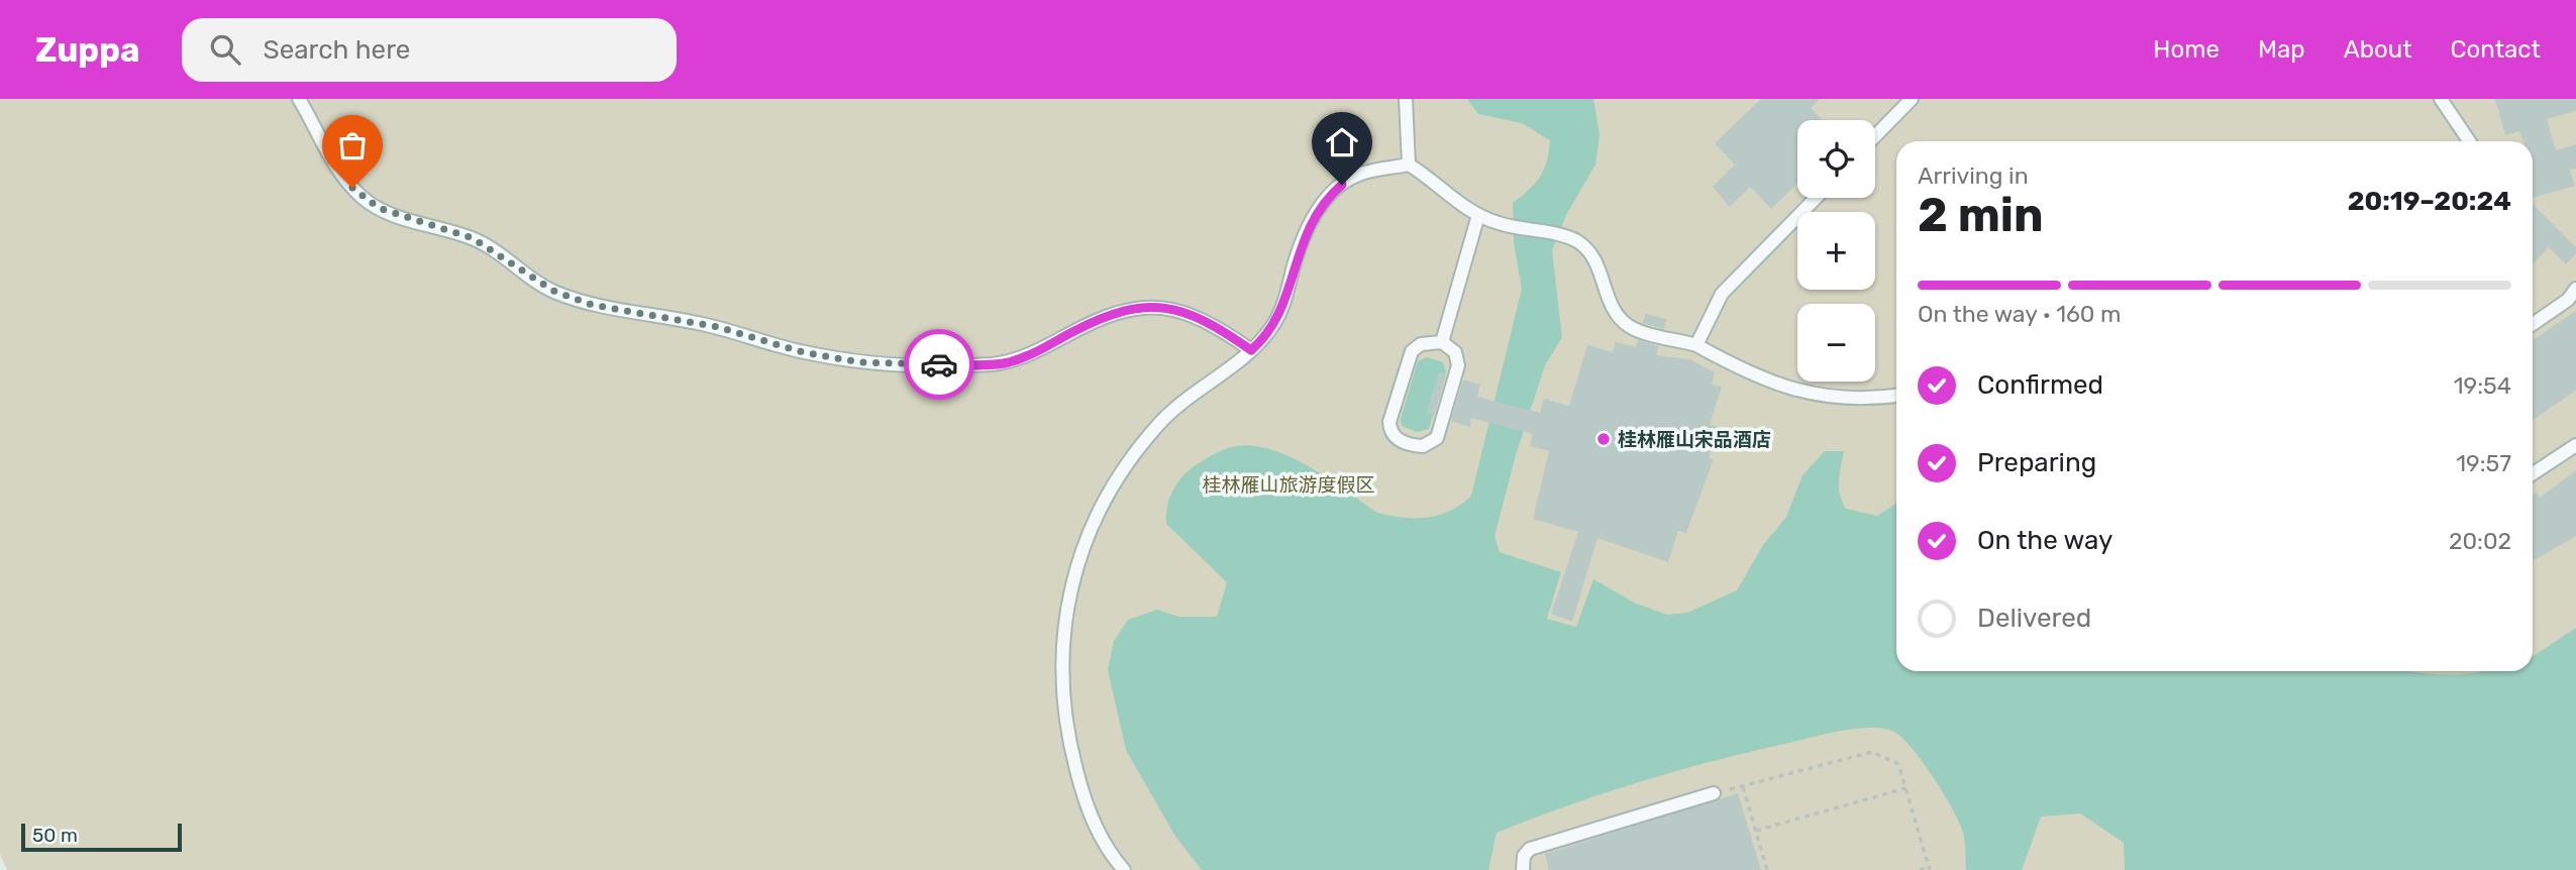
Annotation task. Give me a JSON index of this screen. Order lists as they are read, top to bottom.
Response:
{
  "parks": ["桂林雁山旅游度假区"],
  "places": ["桂林雁山宋品酒店"],
  "scale_bar": "50 m",
  "page": {
    "header": "Zuppa",
    "search": "Search here",
    "nav": [
      "Home",
      "Map",
      "About",
      "Contact"
    ],
    "map_buttons": ["+", "−"],
    "heading": ["2 min", "Arriving in", "20:19–20:24"],
    "bar": "On the way · 160 m",
    "list": [
      ["Confirmed", "19:54"],
      ["Preparing", "19:57"],
      ["On the way", "20:02"],
      "Delivered"
    ],
    "scale": "50 m"
  }
}
